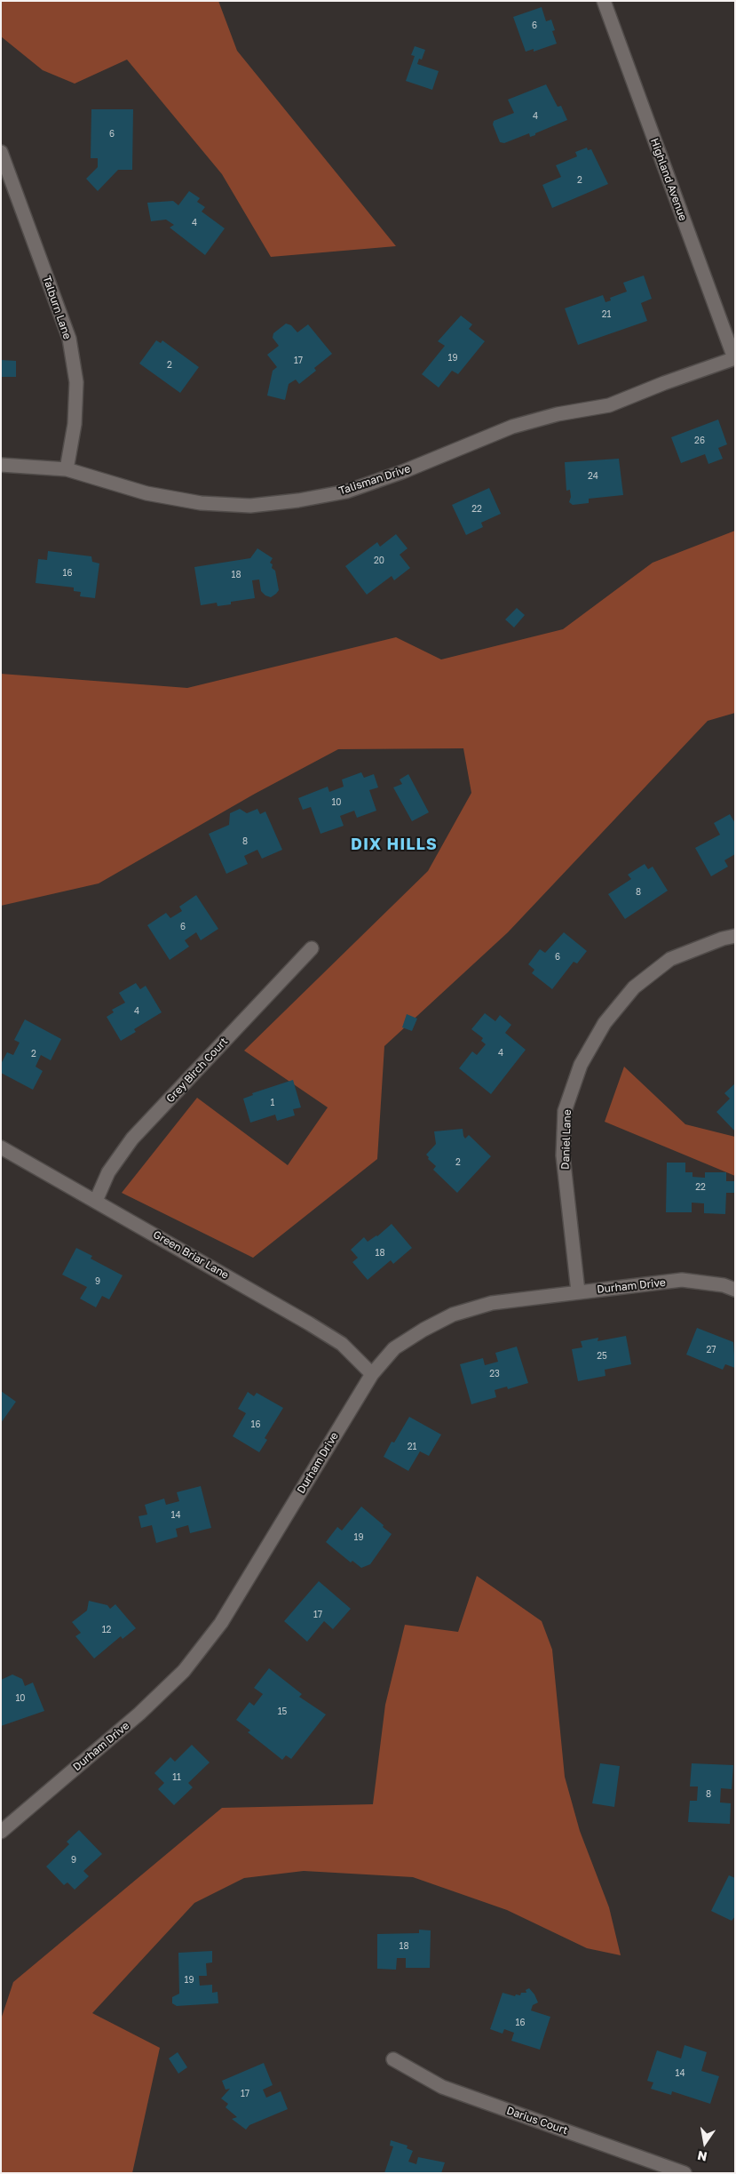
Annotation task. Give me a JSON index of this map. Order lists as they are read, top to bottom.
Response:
{
  "streets": {
    "street": [
      "Highland Avenue",
      "Talburn Lane",
      "Talisman Drive",
      "Grey Birch Court",
      "Daniel Lane",
      "Green Briar Lane",
      "Durham Drive",
      "Darius Court"
    ]
  },
  "crossings": [
    ["Highland Avenue", "Talisman Drive"],
    ["Talburn Lane", "Talisman Drive"],
    ["Grey Birch Court", "Green Briar Lane"],
    ["Daniel Lane", "Durham Drive"],
    ["Green Briar Lane", "Durham Drive"]
  ],
  "districts": ["DIX HILLS"],
  "house_numbers": [
    "6",
    "4",
    "6",
    "2",
    "4",
    "21",
    "19",
    "17",
    "2",
    "26",
    "24",
    "22",
    "20",
    "16",
    "18",
    "10",
    "8",
    "8",
    "6",
    "6",
    "4",
    "4",
    "2",
    "1",
    "2",
    "22",
    "18",
    "9",
    "27",
    "25",
    "23",
    "16",
    "21",
    "14",
    "19",
    "17",
    "12",
    "10",
    "15",
    "11",
    "8",
    "9",
    "18",
    "19",
    "16",
    "14",
    "17"
  ],
  "north": "bottom"
}
